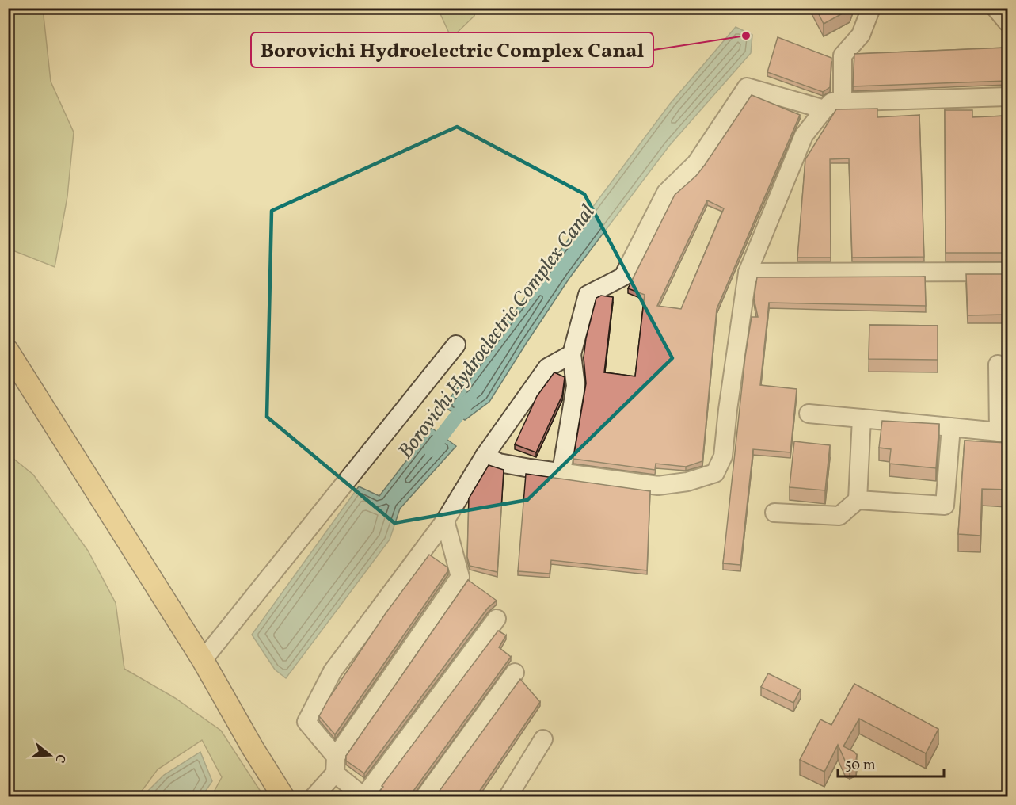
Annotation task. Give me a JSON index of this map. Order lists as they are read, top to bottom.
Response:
{
  "water": ["Borovichi Hydroelectric Complex Canal"],
  "places": ["Borovichi Hydroelectric Complex Canal"],
  "scale_bar": "50 m",
  "north": "right"
}
